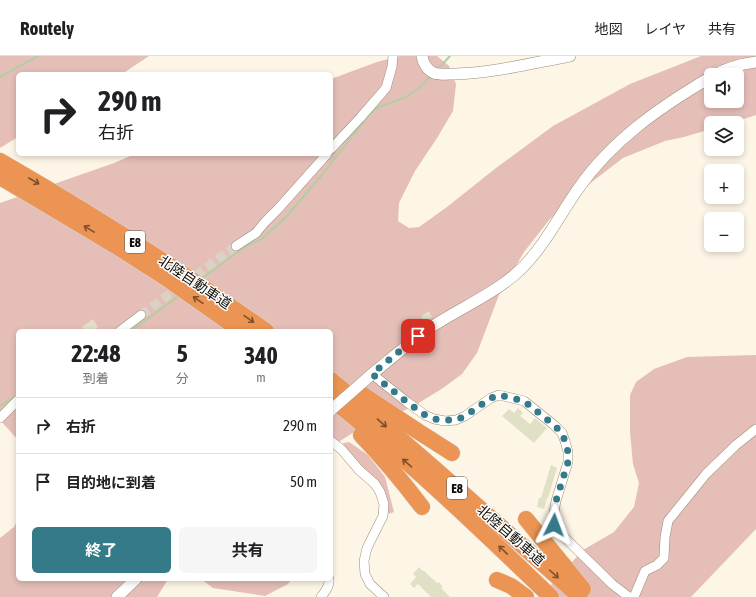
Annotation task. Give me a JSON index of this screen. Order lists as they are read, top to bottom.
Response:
{
  "streets": {
    "highway": ["E8", "北陸自動車道"]
  },
  "page": {
    "header": "Routely",
    "nav": ["地図", "レイヤ", "共有"],
    "map_buttons": ["+", "−"],
    "turn": ["290 m", "右折"],
    "eta": [
      "22:48",
      "到着",
      "5",
      "分",
      "340",
      "m"
    ],
    "list": [
      {
        "name": "右折",
        "value": "290 m"
      },
      {
        "name": "目的地に到着",
        "value": "50 m"
      }
    ],
    "buttons": ["終了", "共有"]
  }
}
